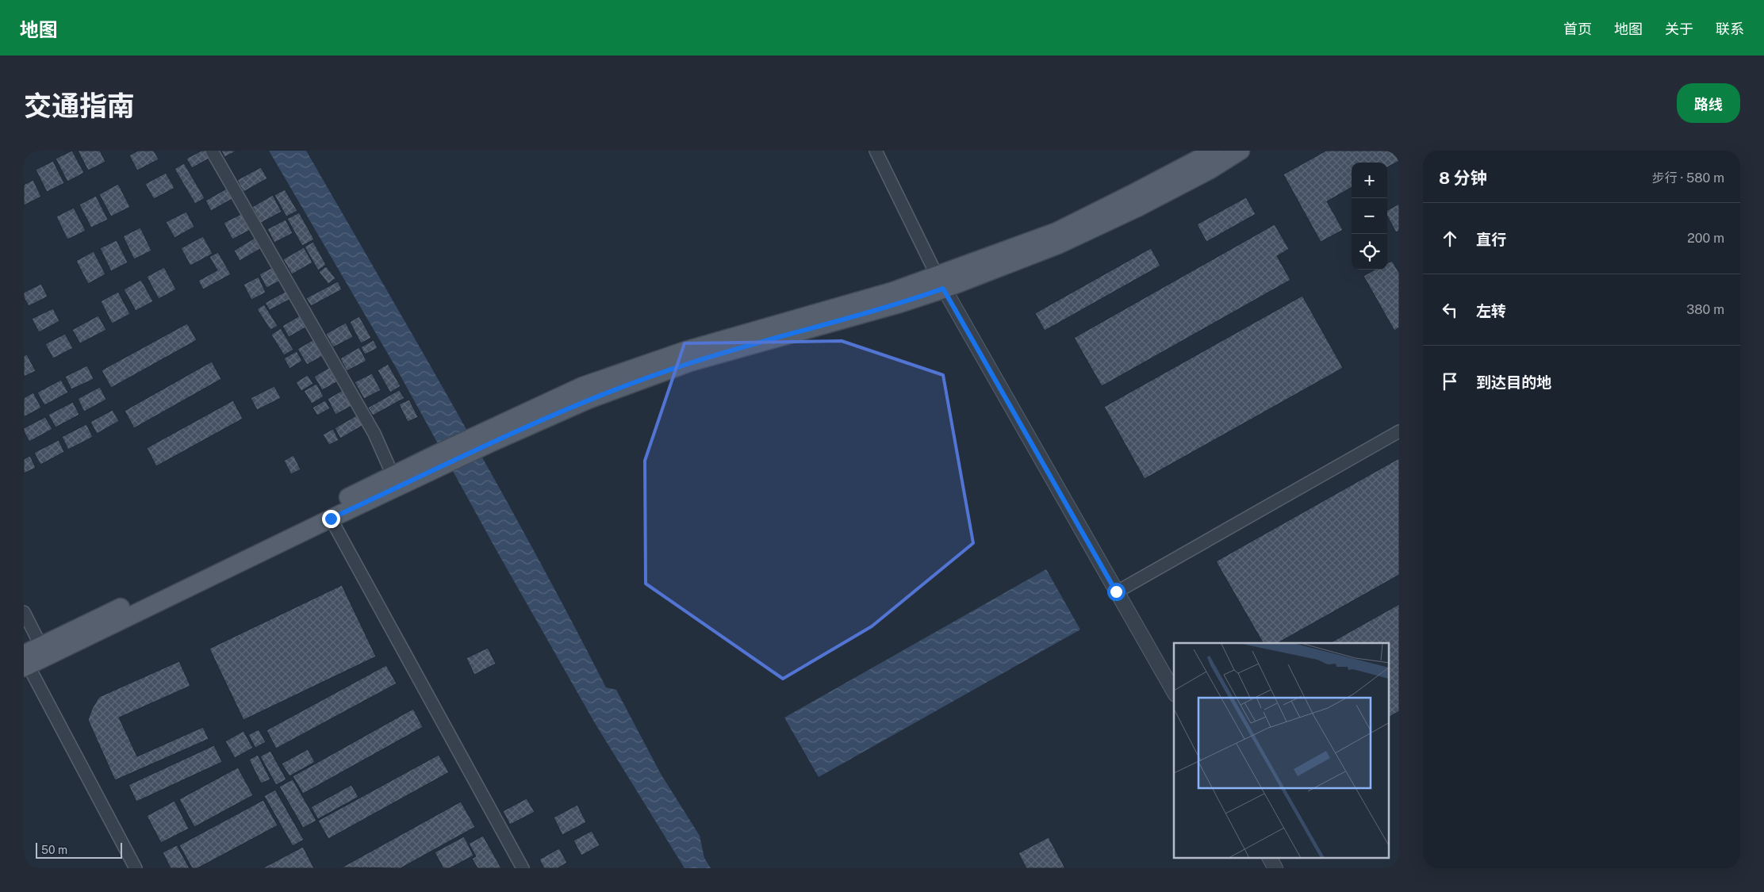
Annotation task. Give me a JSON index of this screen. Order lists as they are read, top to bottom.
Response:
{
  "scale_bar": "50 m",
  "page": {
    "header": "地图",
    "nav": [
      "首页",
      "地图",
      "关于",
      "联系"
    ],
    "title": "交通指南",
    "buttons": "路线",
    "heading": ["8 分钟", "步行 · 580 m"],
    "map_buttons": ["+", "−"],
    "list": [
      ["直行", "200 m"],
      ["左转", "380 m"],
      "到达目的地"
    ],
    "scale": "50 m"
  }
}
